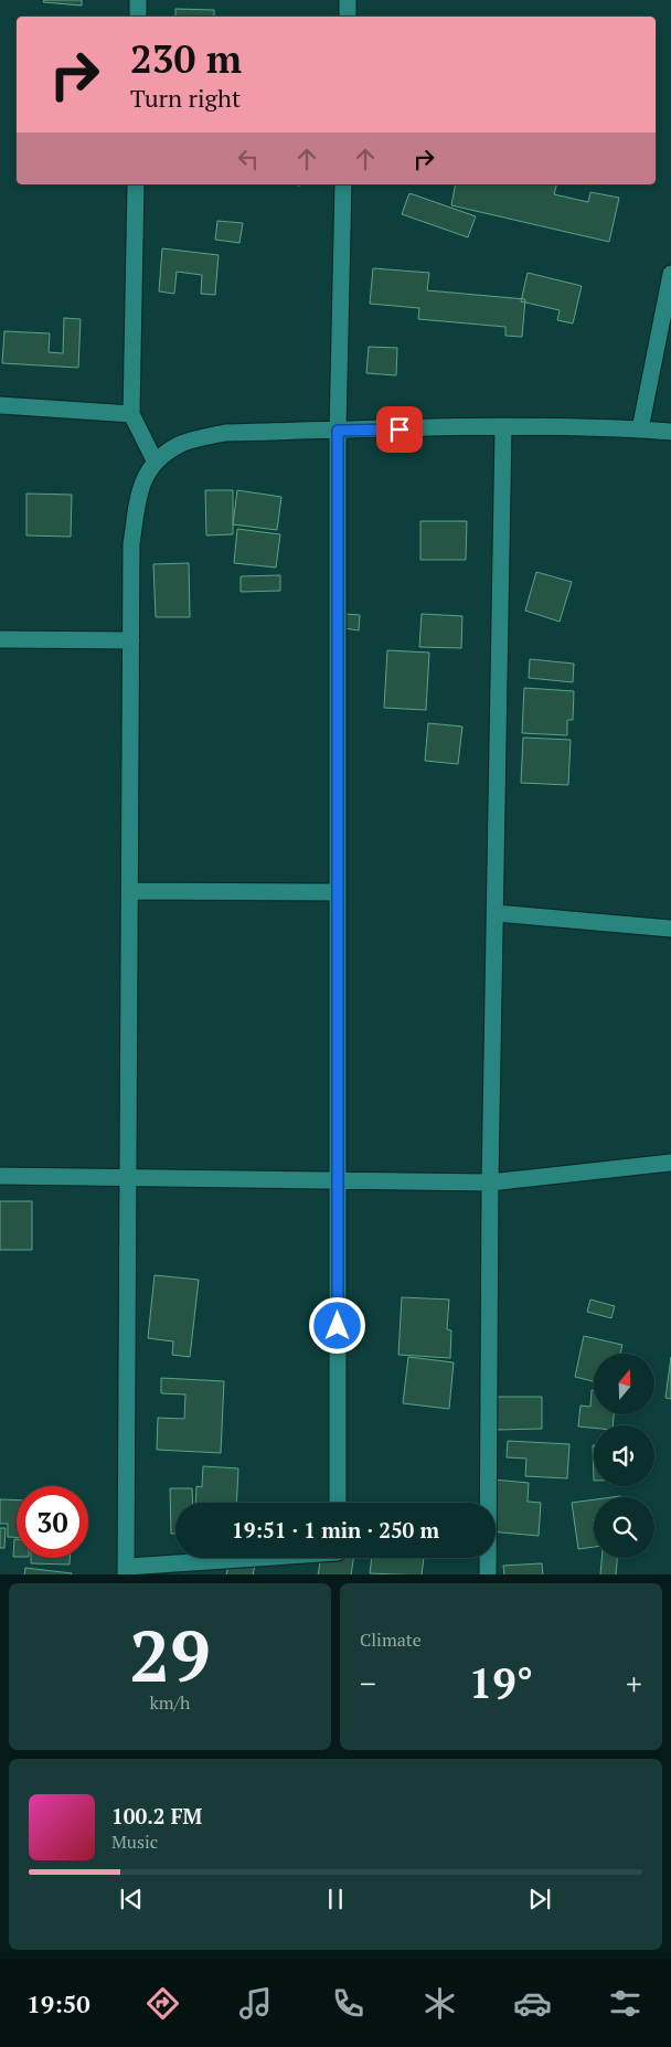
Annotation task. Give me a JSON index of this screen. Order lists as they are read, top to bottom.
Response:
{
  "north": "top",
  "page": {
    "turn": ["230 m", "Turn right"],
    "limit": "30",
    "trip": "19:51 · 1 min · 250 m",
    "tile": [
      ["29", "km/h"],
      "Climate"
    ],
    "heat": ["−", "19°", "+"],
    "song": ["100.2 FM", "Music"],
    "tabs": "19:50"
  }
}
